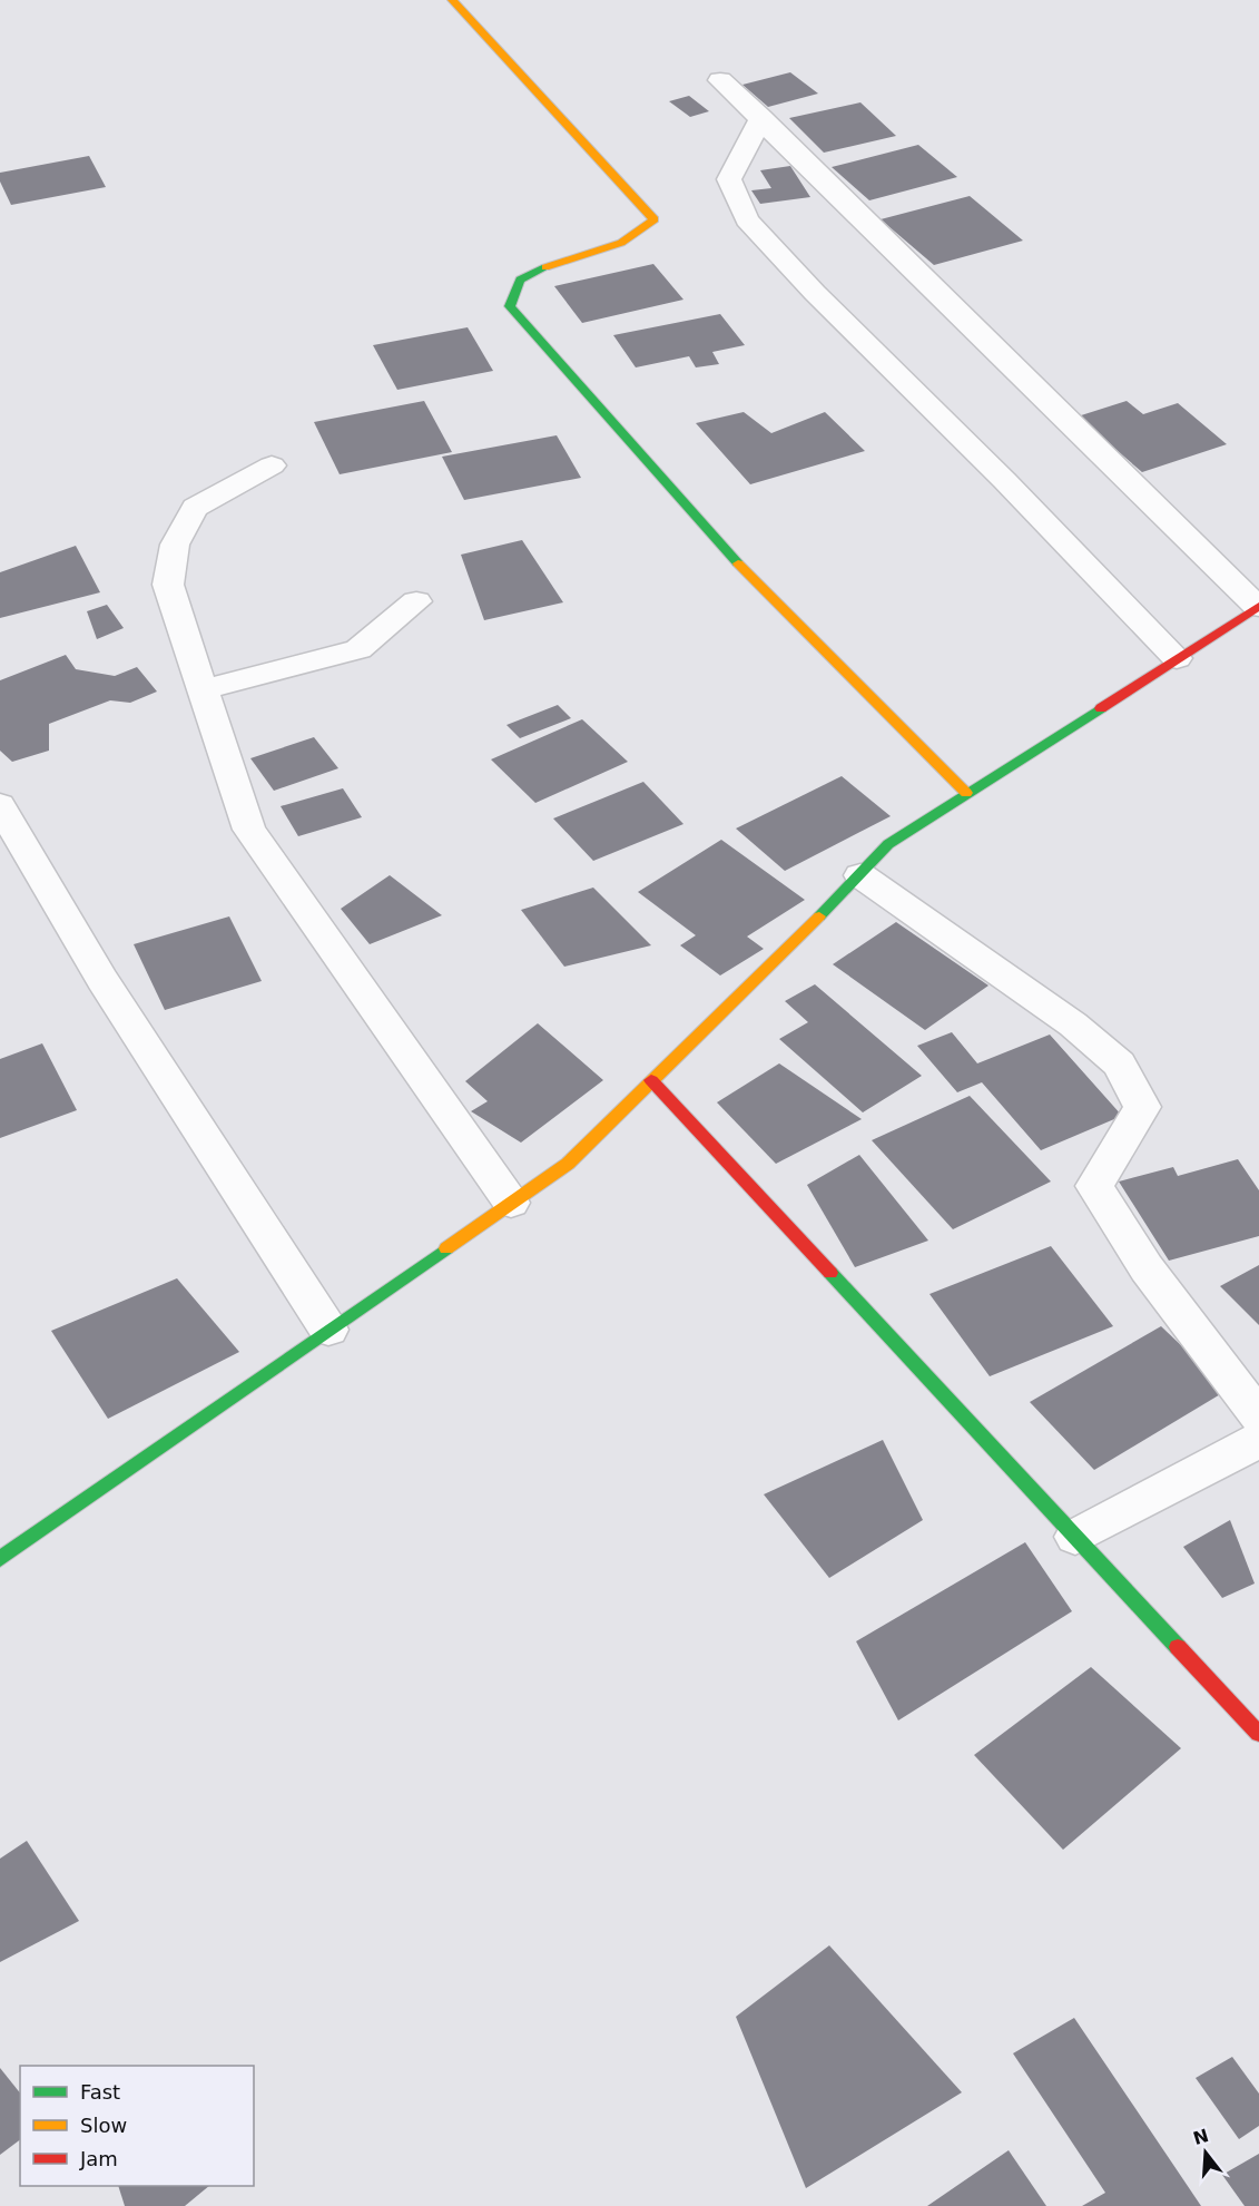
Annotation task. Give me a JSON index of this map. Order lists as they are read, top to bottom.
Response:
{
  "legend": ["Fast", "Slow", "Jam"],
  "north": "top"
}
